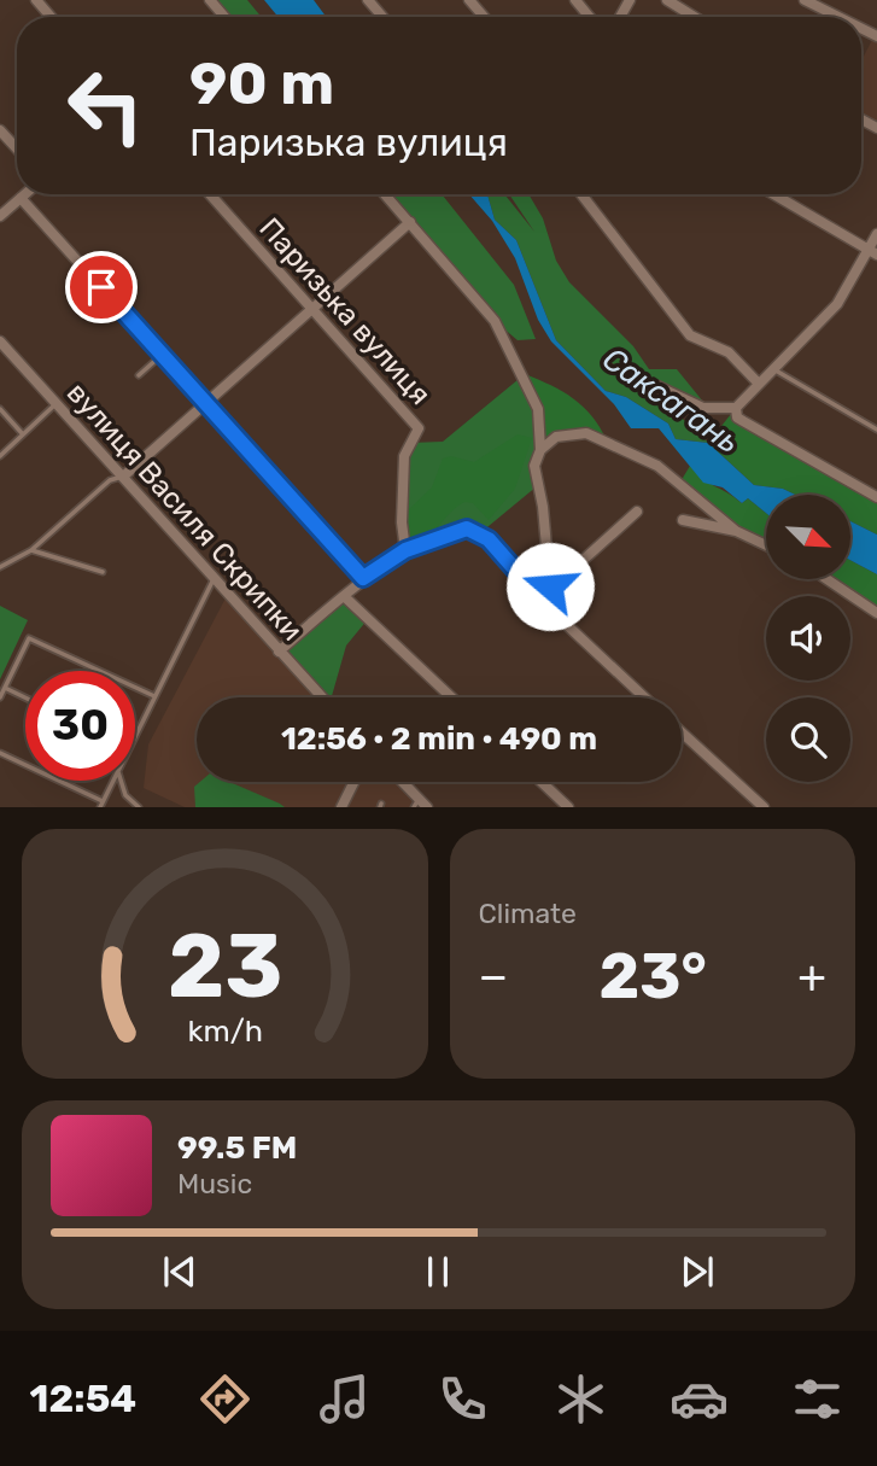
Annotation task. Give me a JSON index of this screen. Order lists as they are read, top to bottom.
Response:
{
  "streets": {
    "street": ["Паризька вулиця", "вулиця Василя Скрипки"]
  },
  "water": ["Саксагань"],
  "north": "bottom right",
  "page": {
    "turn": ["90 m", "Паризька вулиця"],
    "limit": "30",
    "trip": "12:56 · 2 min · 490 m",
    "tile": "Climate",
    "heat": ["−", "23°", "+"],
    "song": ["99.5 FM", "Music"],
    "tabs": "12:54",
    "gauge": ["23", "km/h"]
  }
}
